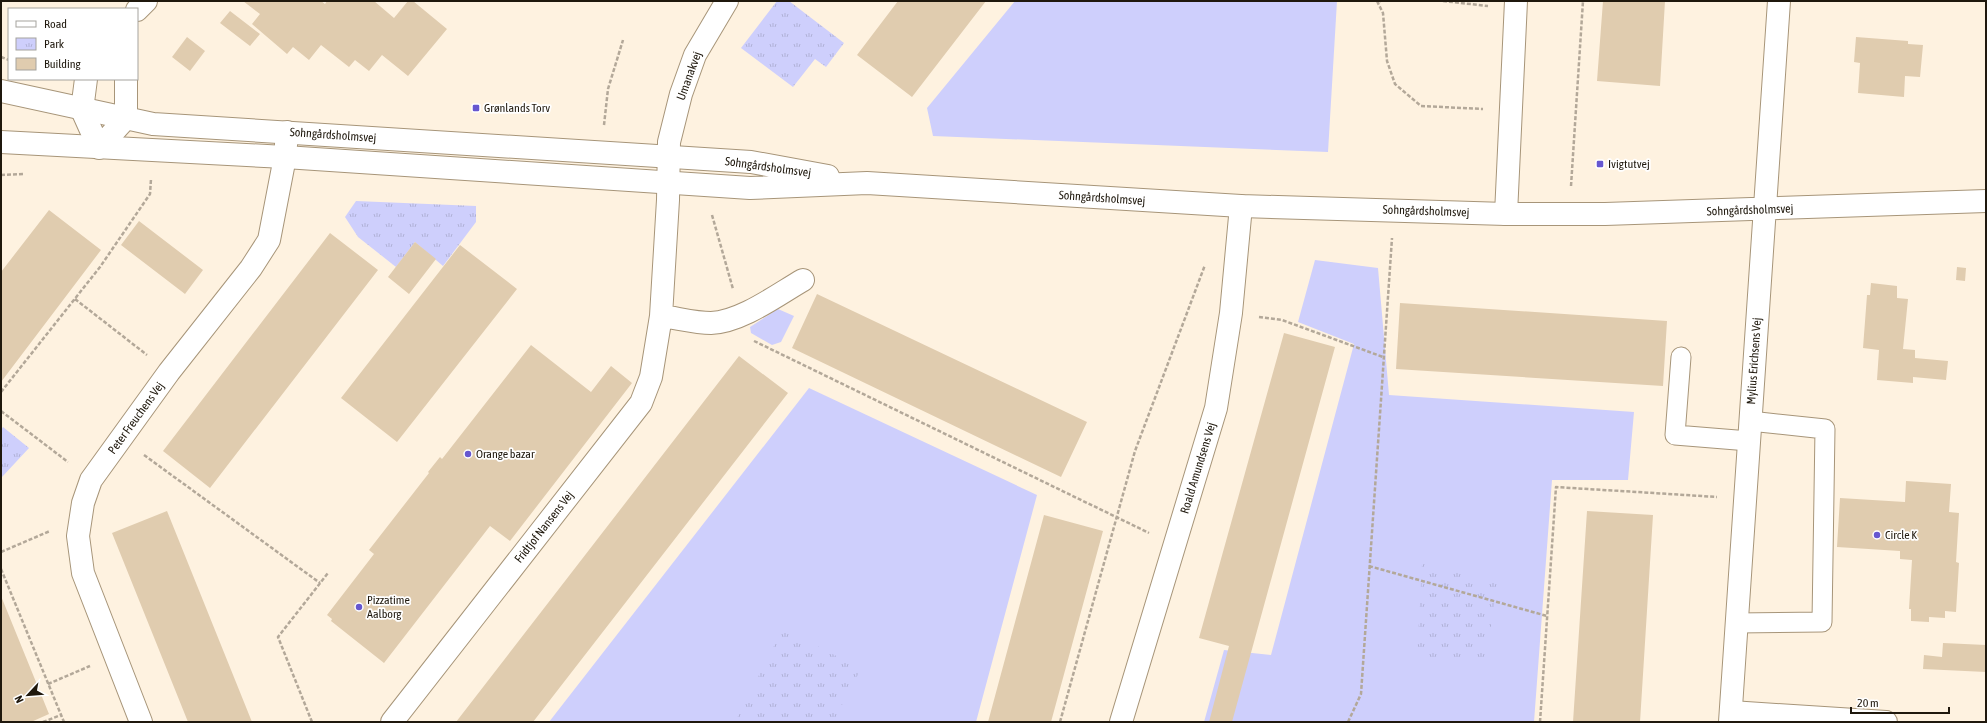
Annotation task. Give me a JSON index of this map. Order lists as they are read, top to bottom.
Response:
{
  "streets": {
    "street": [
      "Umanakvej",
      "Sohngårdsholmsvej",
      "Mylius Erichsens Vej",
      "Peter Freuchens Vej",
      "Roald Amundsens Vej",
      "Fridtjof Nansens Vej"
    ]
  },
  "crossings": [
    ["Umanakvej", "Sohngårdsholmsvej"],
    ["Sohngårdsholmsvej", "Mylius Erichsens Vej"],
    ["Sohngårdsholmsvej", "Peter Freuchens Vej"],
    ["Sohngårdsholmsvej", "Roald Amundsens Vej"],
    ["Sohngårdsholmsvej", "Fridtjof Nansens Vej"]
  ],
  "places": {
    "transit": ["Grønlands Torv", "Ivigtutvej"],
    "other": ["Orange bazar", "Circle K", "Pizzatime Aalborg"]
  },
  "legend": ["Road", "Park", "Building"],
  "scale_bar": "20 m",
  "north": "bottom left"
}
